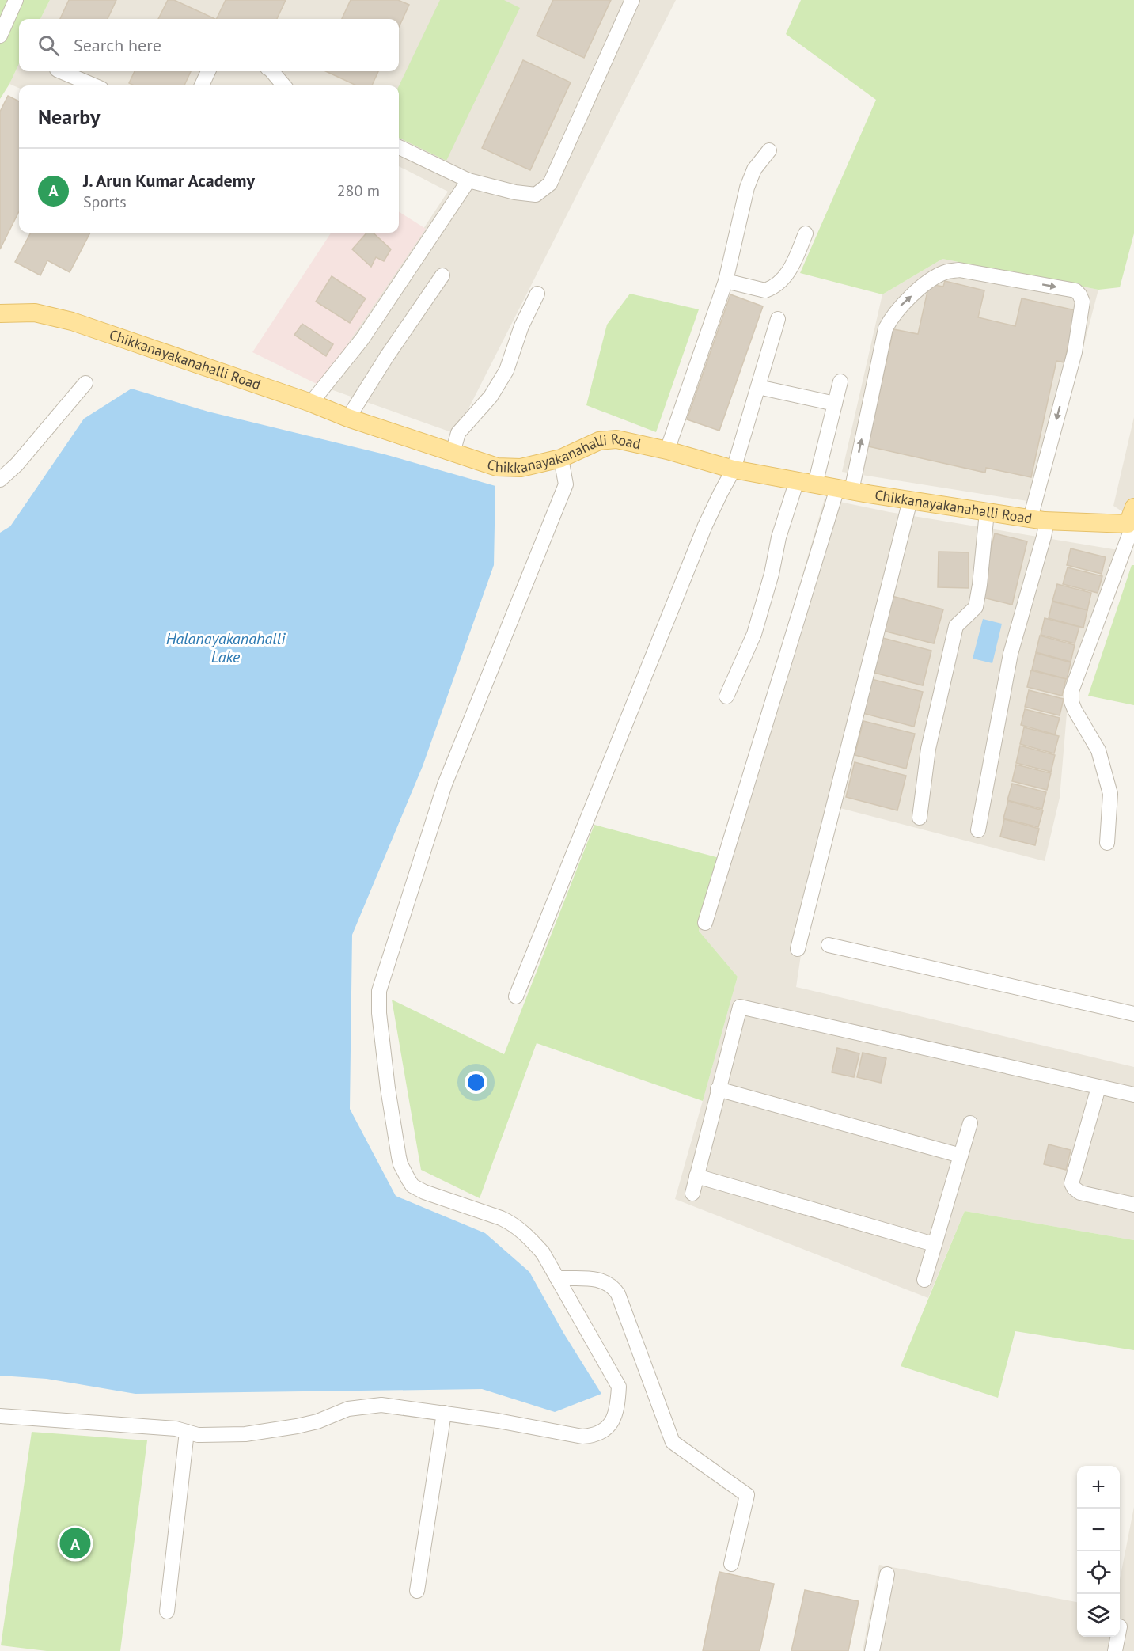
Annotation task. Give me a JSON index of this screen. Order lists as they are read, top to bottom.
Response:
{
  "streets": {
    "main road": ["Chikkanayakanahalli Road"]
  },
  "water": ["Halanayakanahalli Lake"],
  "page": {
    "search": "Search here",
    "heading": "Nearby",
    "list": [
      {
        "mark": "A",
        "name": "J. Arun Kumar Academy",
        "note": "Sports",
        "value": "280 m"
      }
    ],
    "map_buttons": ["+", "−"],
    "pins": "A"
  }
}
